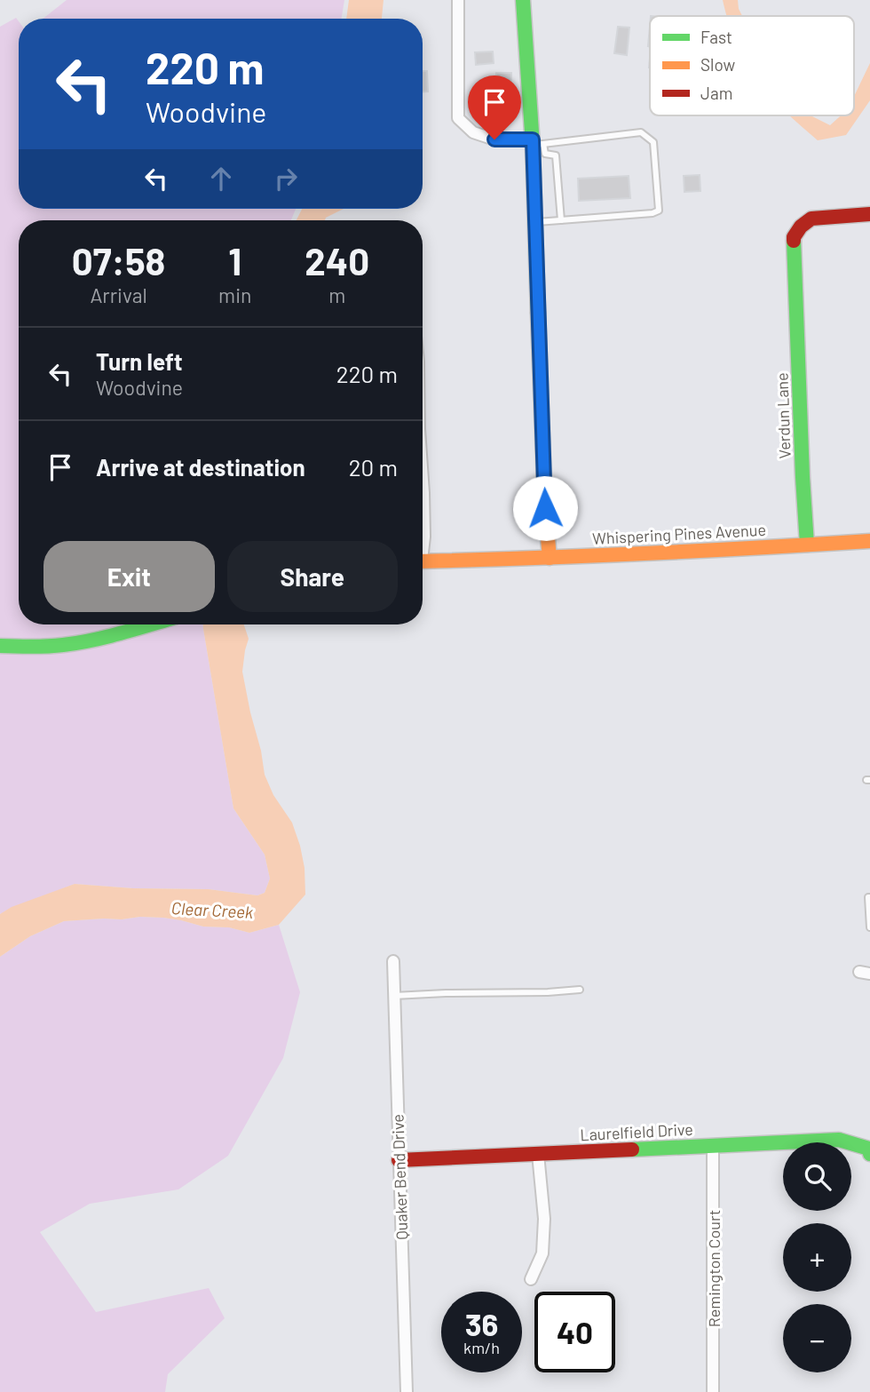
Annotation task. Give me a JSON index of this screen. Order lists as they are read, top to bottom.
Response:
{
  "streets": {
    "street": [
      "Verdun Lane",
      "Whispering Pines Avenue",
      "Laurelfield Drive",
      "Quaker Bend Drive",
      "Remington Court"
    ]
  },
  "crossings": [
    ["Verdun Lane", "Whispering Pines Avenue"],
    ["Laurelfield Drive", "Quaker Bend Drive"],
    ["Laurelfield Drive", "Remington Court"]
  ],
  "water": ["Clear Creek"],
  "legend": ["Fast", "Slow", "Jam"],
  "page": {
    "turn": ["220 m", "Woodvine"],
    "eta": [
      "07:58",
      "Arrival",
      "1",
      "min",
      "240",
      "m"
    ],
    "list": [
      {
        "name": "Turn left",
        "note": "Woodvine",
        "value": "220 m"
      },
      {
        "name": "Arrive at destination",
        "value": "20 m"
      }
    ],
    "buttons": ["Exit", "Share"],
    "map_buttons": ["+", "−"],
    "speed": "36 km/h",
    "limit": "40"
  }
}
